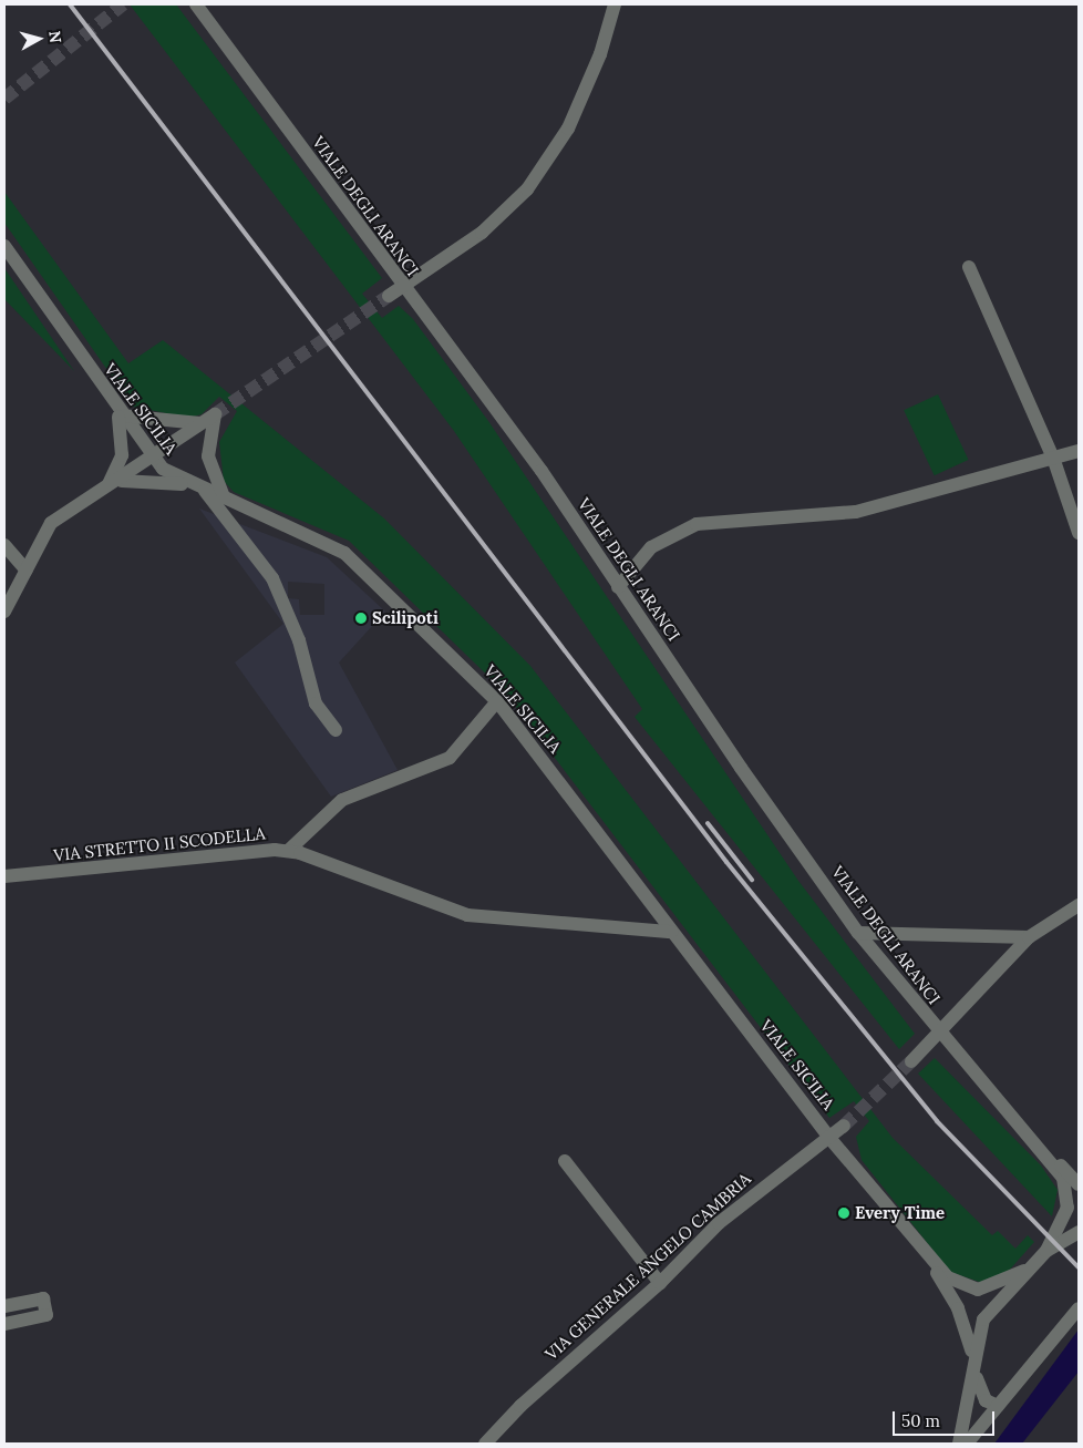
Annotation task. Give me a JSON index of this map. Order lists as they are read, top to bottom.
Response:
{
  "streets": {
    "street": [
      "VIALE DEGLI ARANCI",
      "VIALE SICILIA",
      "VIA STRETTO II SCODELLA",
      "VIA GENERALE ANGELO CAMBRIA"
    ]
  },
  "crossings": [
    ["VIALE SICILIA", "VIA STRETTO II SCODELLA"],
    ["VIALE SICILIA", "VIA GENERALE ANGELO CAMBRIA"]
  ],
  "places": ["Scilipoti", "Every Time"],
  "scale_bar": "50 m",
  "north": "right"
}
